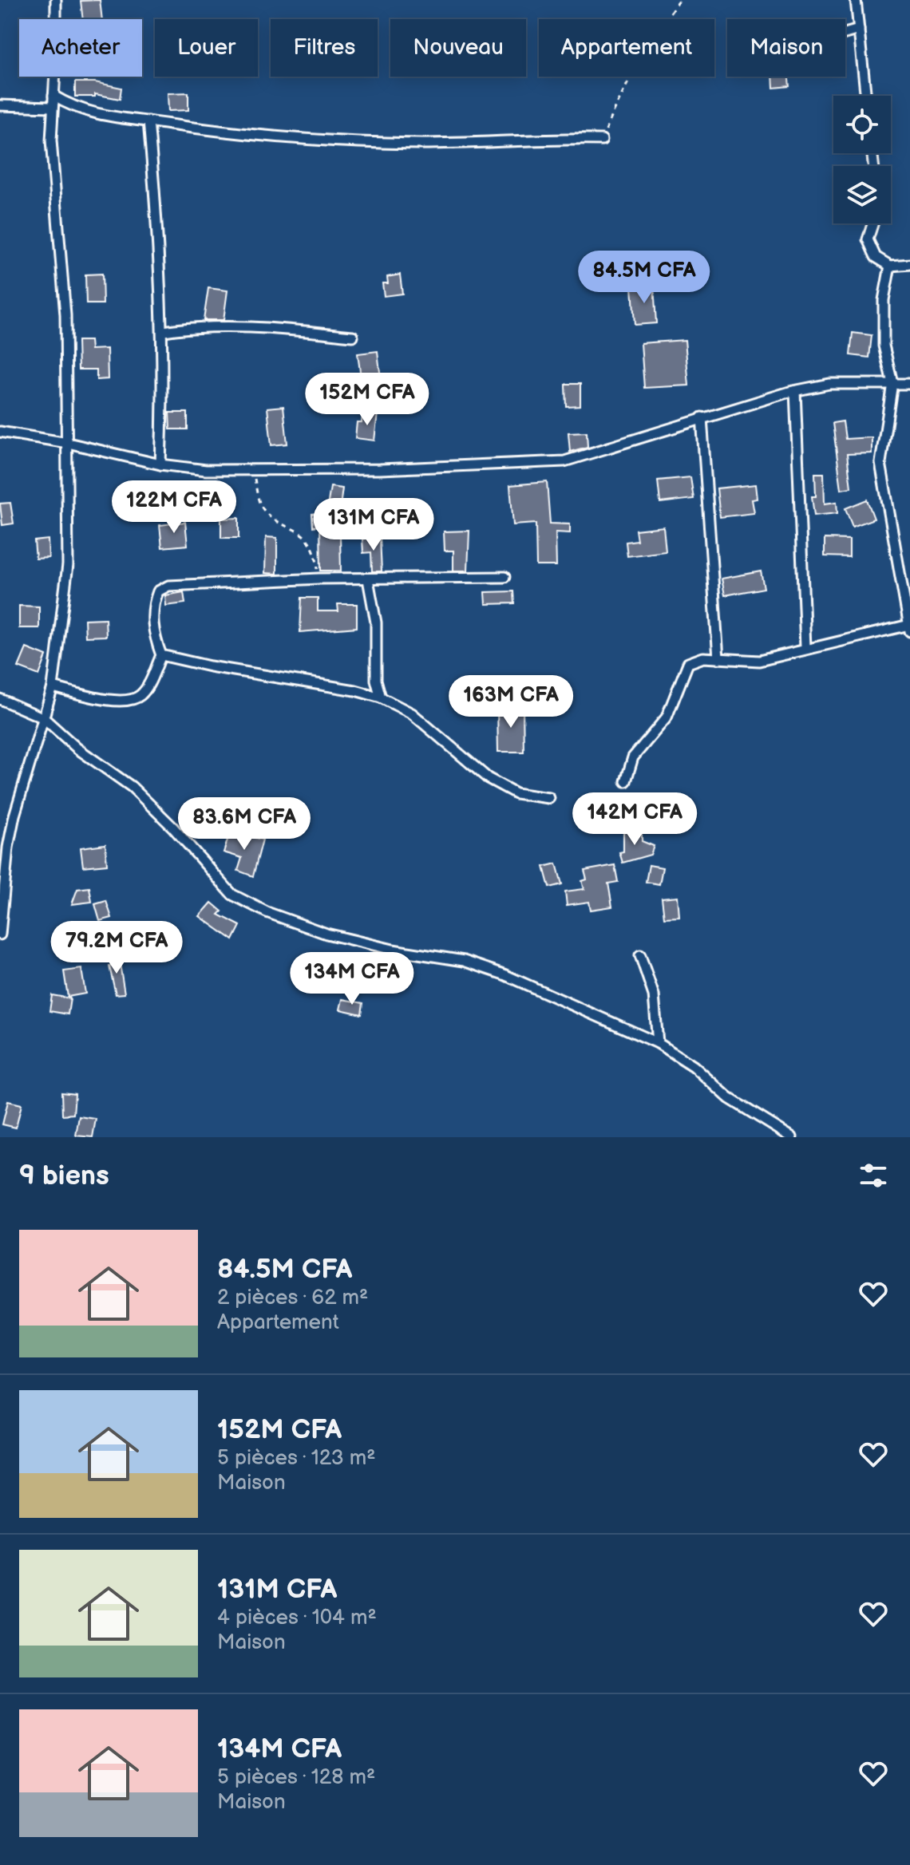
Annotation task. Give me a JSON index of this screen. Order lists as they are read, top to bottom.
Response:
{
  "page": {
    "chip": [
      "Acheter",
      "Louer",
      "Filtres",
      "Nouveau",
      "Appartement",
      "Maison"
    ],
    "price": [
      "84.5M CFA",
      "152M CFA",
      "122M CFA",
      "131M CFA",
      "163M CFA",
      "142M CFA",
      "83.6M CFA",
      "79.2M CFA",
      "134M CFA"
    ],
    "heading": "9 biens",
    "list": [
      {
        "name": "84.5M CFA",
        "note": "2 pièces · 62 m² · Appartement"
      },
      {
        "name": "152M CFA",
        "note": "5 pièces · 123 m² · Maison"
      },
      {
        "name": "131M CFA",
        "note": "4 pièces · 104 m² · Maison"
      },
      {
        "name": "134M CFA",
        "note": "5 pièces · 128 m² · Maison"
      }
    ]
  }
}
